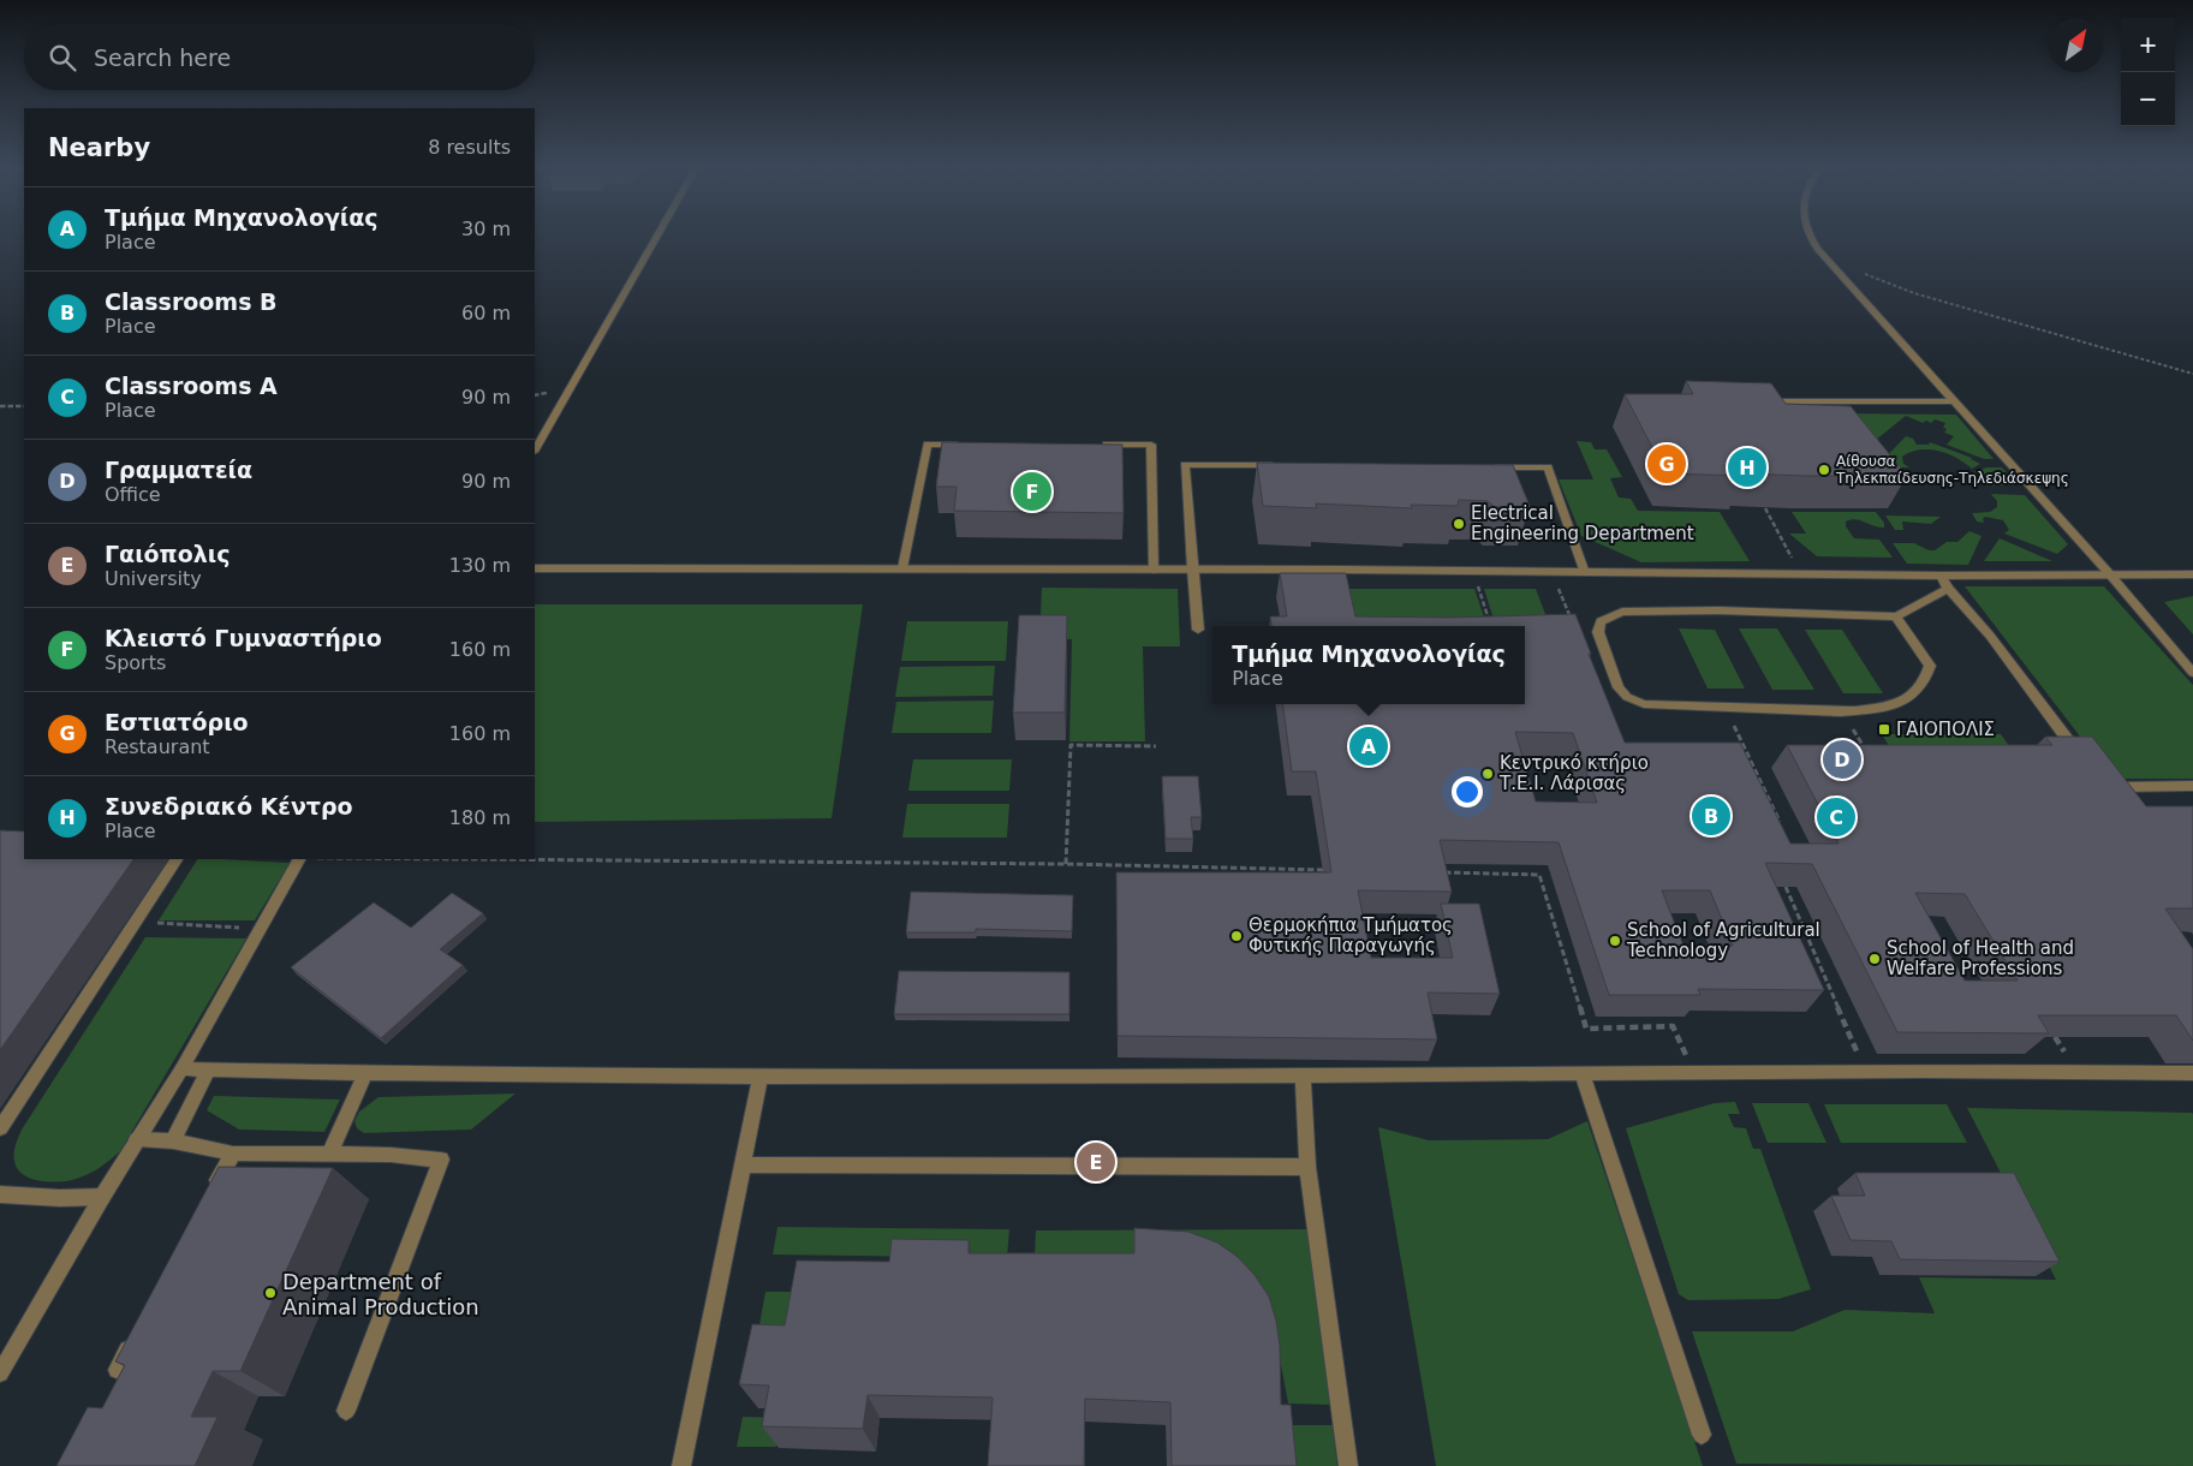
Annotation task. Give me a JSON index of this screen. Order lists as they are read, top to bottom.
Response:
{
  "places": {
    "other": [
      "Αίθουσα Τηλεκπαίδευσης-Τηλεδιάσκεψης",
      "Electrical Engineering Department",
      "Κεντρικό κτήριο Τ.Ε.Ι. Λάρισας",
      "Θερμοκήπια Τμήματος Φυτικής Παραγωγής",
      "School of Agricultural Technology",
      "School of Health and Welfare Professions",
      "Department of Animal Production"
    ],
    "transit": ["ΓΑΙΟΠΟΛΙΣ"]
  },
  "north": "top right",
  "page": {
    "map_buttons": ["+", "−"],
    "search": "Search here",
    "heading": ["Nearby", "8 results"],
    "list": [
      {
        "mark": "A",
        "name": "Τμήμα Μηχανολογίας",
        "note": "Place",
        "value": "30 m"
      },
      {
        "mark": "B",
        "name": "Classrooms B",
        "note": "Place",
        "value": "60 m"
      },
      {
        "mark": "C",
        "name": "Classrooms A",
        "note": "Place",
        "value": "90 m"
      },
      {
        "mark": "D",
        "name": "Γραμματεία",
        "note": "Office",
        "value": "90 m"
      },
      {
        "mark": "E",
        "name": "Γαιόπολις",
        "note": "University",
        "value": "130 m"
      },
      {
        "mark": "F",
        "name": "Κλειστό Γυμναστήριο",
        "note": "Sports",
        "value": "160 m"
      },
      {
        "mark": "G",
        "name": "Εστιατόριο",
        "note": "Restaurant",
        "value": "160 m"
      },
      {
        "mark": "H",
        "name": "Συνεδριακό Κέντρο",
        "note": "Place",
        "value": "180 m"
      }
    ],
    "pins": [
      "G",
      "H",
      "F",
      "A",
      "D",
      "B",
      "C",
      "E"
    ],
    "popup": ["Τμήμα Μηχανολογίας", "Place"]
  }
}
